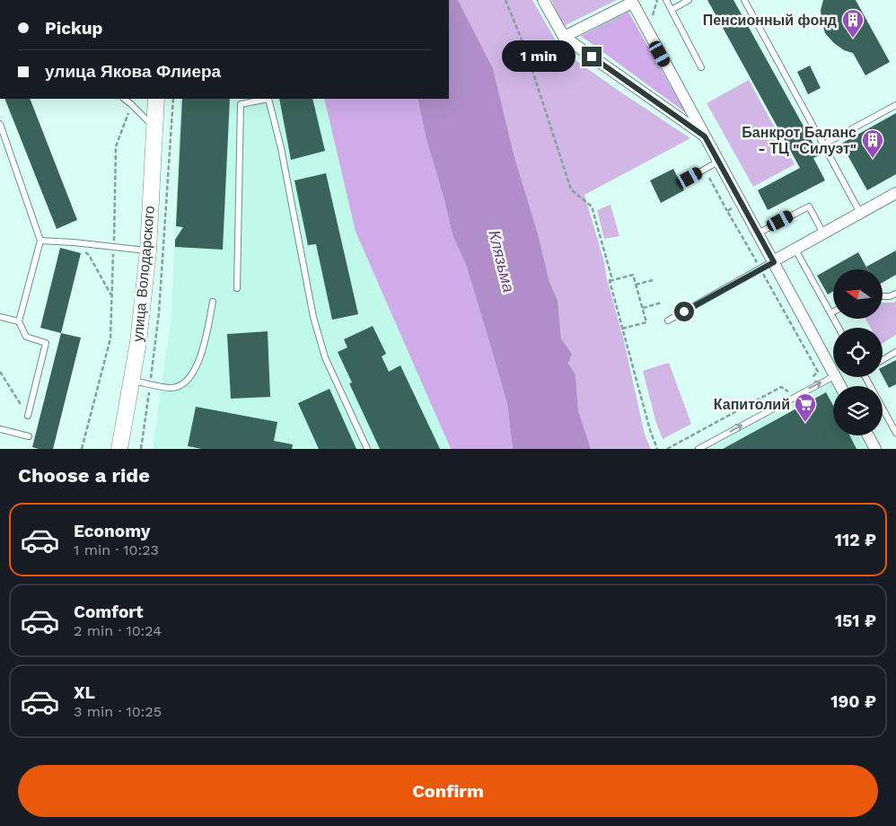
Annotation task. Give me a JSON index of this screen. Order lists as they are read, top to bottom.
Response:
{
  "streets": {
    "main road": ["улица Володарского"]
  },
  "water": ["Клязьма"],
  "places": {
    "building": ["Пенсионный фонд", "Банкрот Баланс - ТЦ \"Силуэт\""],
    "supermarket": ["Капитолий"]
  },
  "north": "left",
  "page": {
    "banner": ["Pickup", "улица Якова Флиера"],
    "bubble": "1 min",
    "heading": "Choose a ride",
    "list": [
      {
        "name": "Economy",
        "note": "1 min · 10:23",
        "value": "112 ₽"
      },
      {
        "name": "Comfort",
        "note": "2 min · 10:24",
        "value": "151 ₽"
      },
      {
        "name": "XL",
        "note": "3 min · 10:25",
        "value": "190 ₽"
      }
    ],
    "buttons": "Confirm"
  }
}
